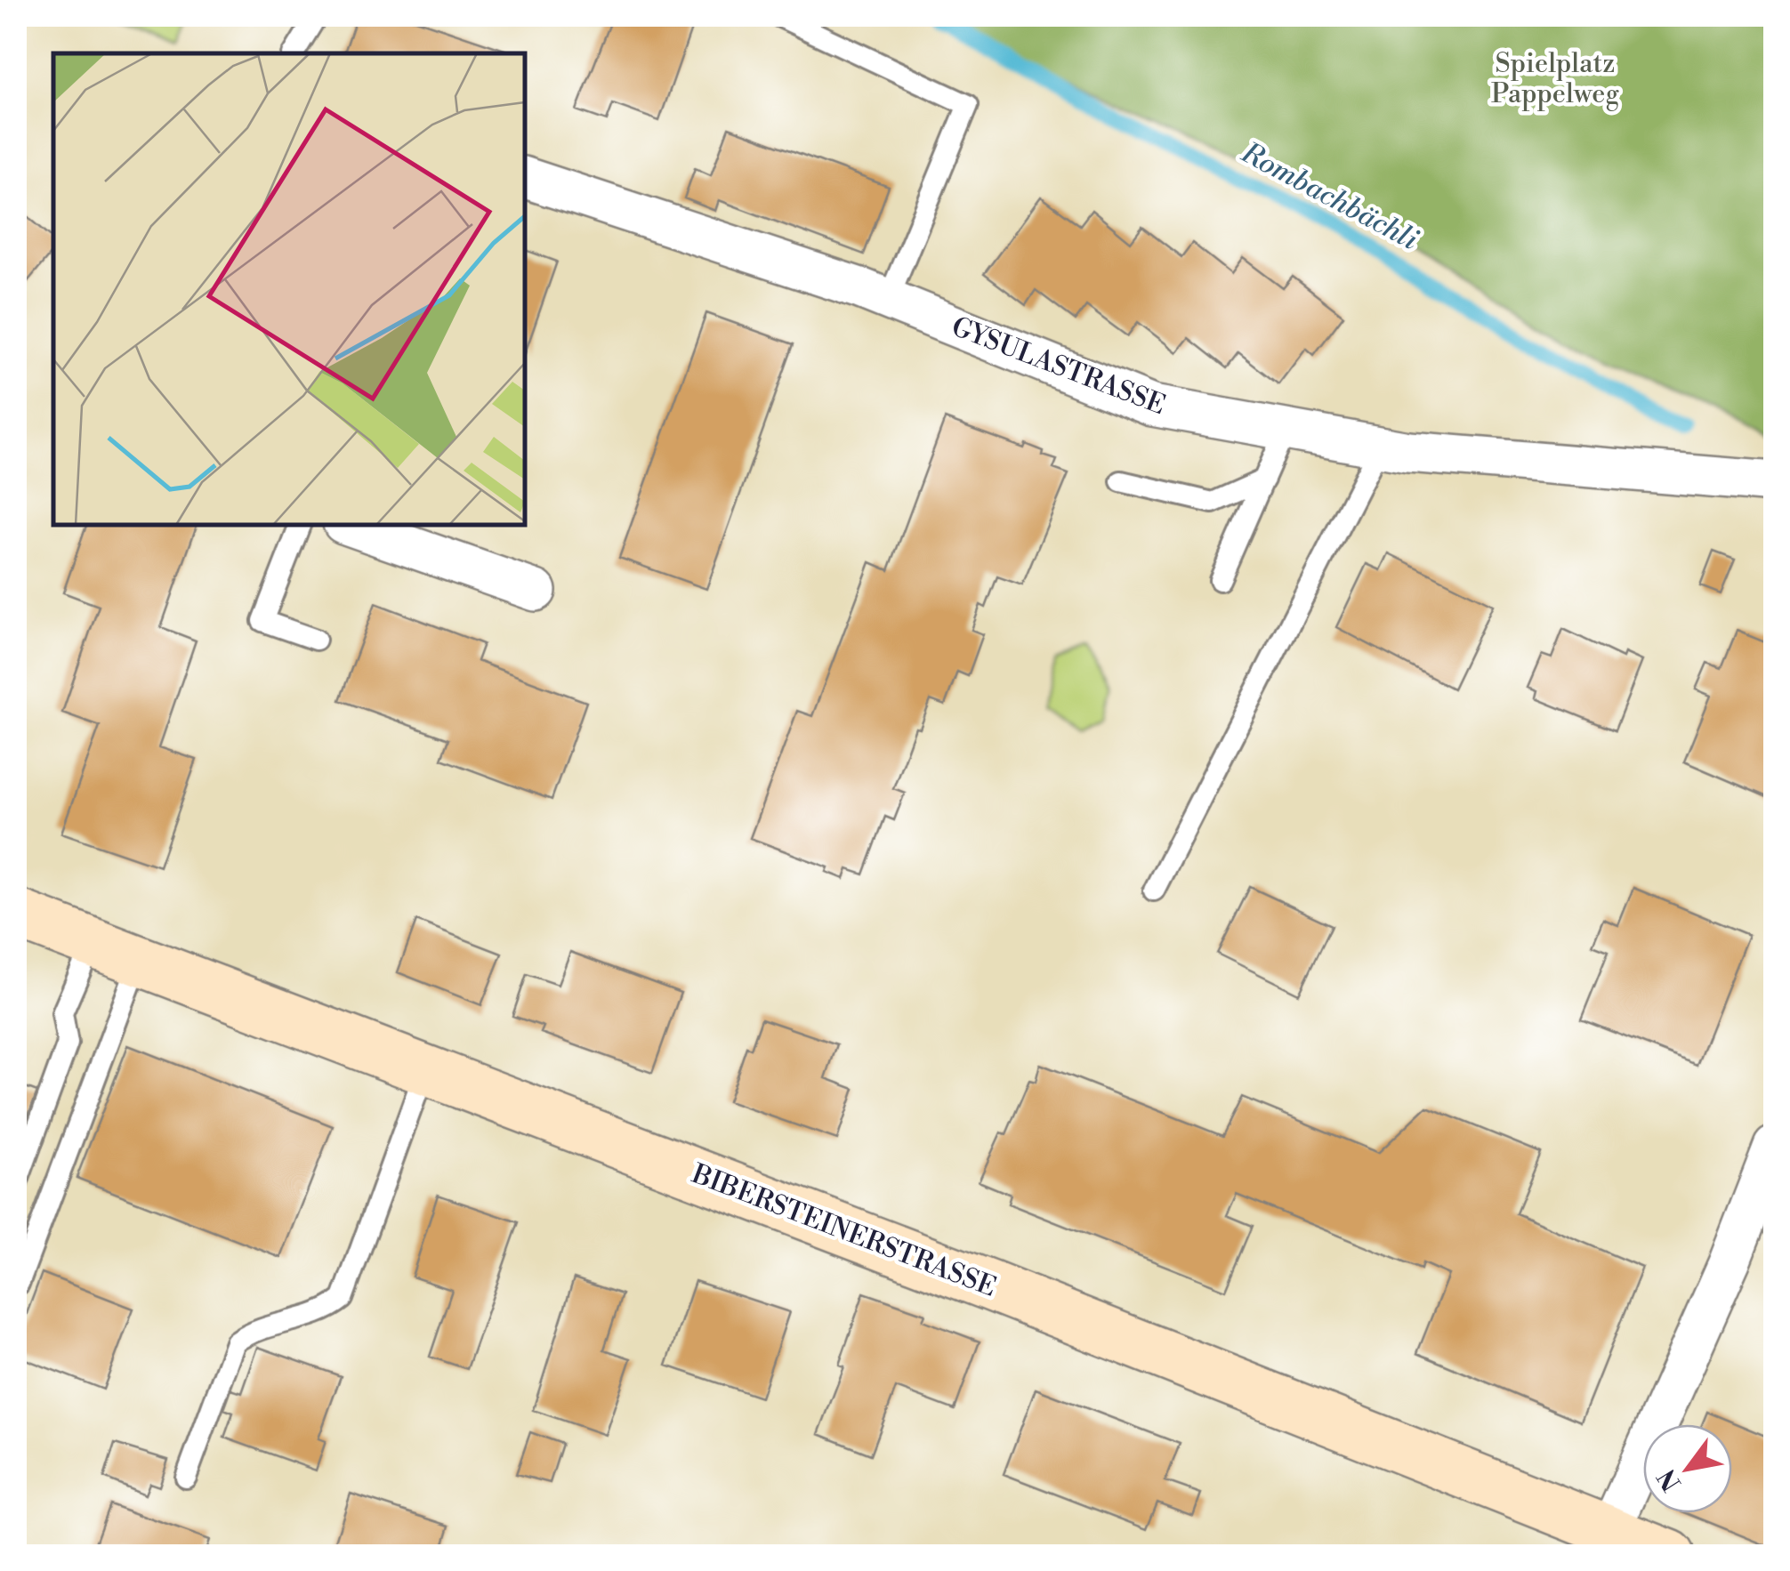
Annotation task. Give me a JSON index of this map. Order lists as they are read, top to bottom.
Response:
{
  "streets": {
    "main road": ["BIBERSTEINERSTRASSE"],
    "street": ["GYSULASTRASSE"]
  },
  "water": ["Rombachbächli"],
  "parks": ["Spielplatz Pappelweg"],
  "north": "bottom left"
}
